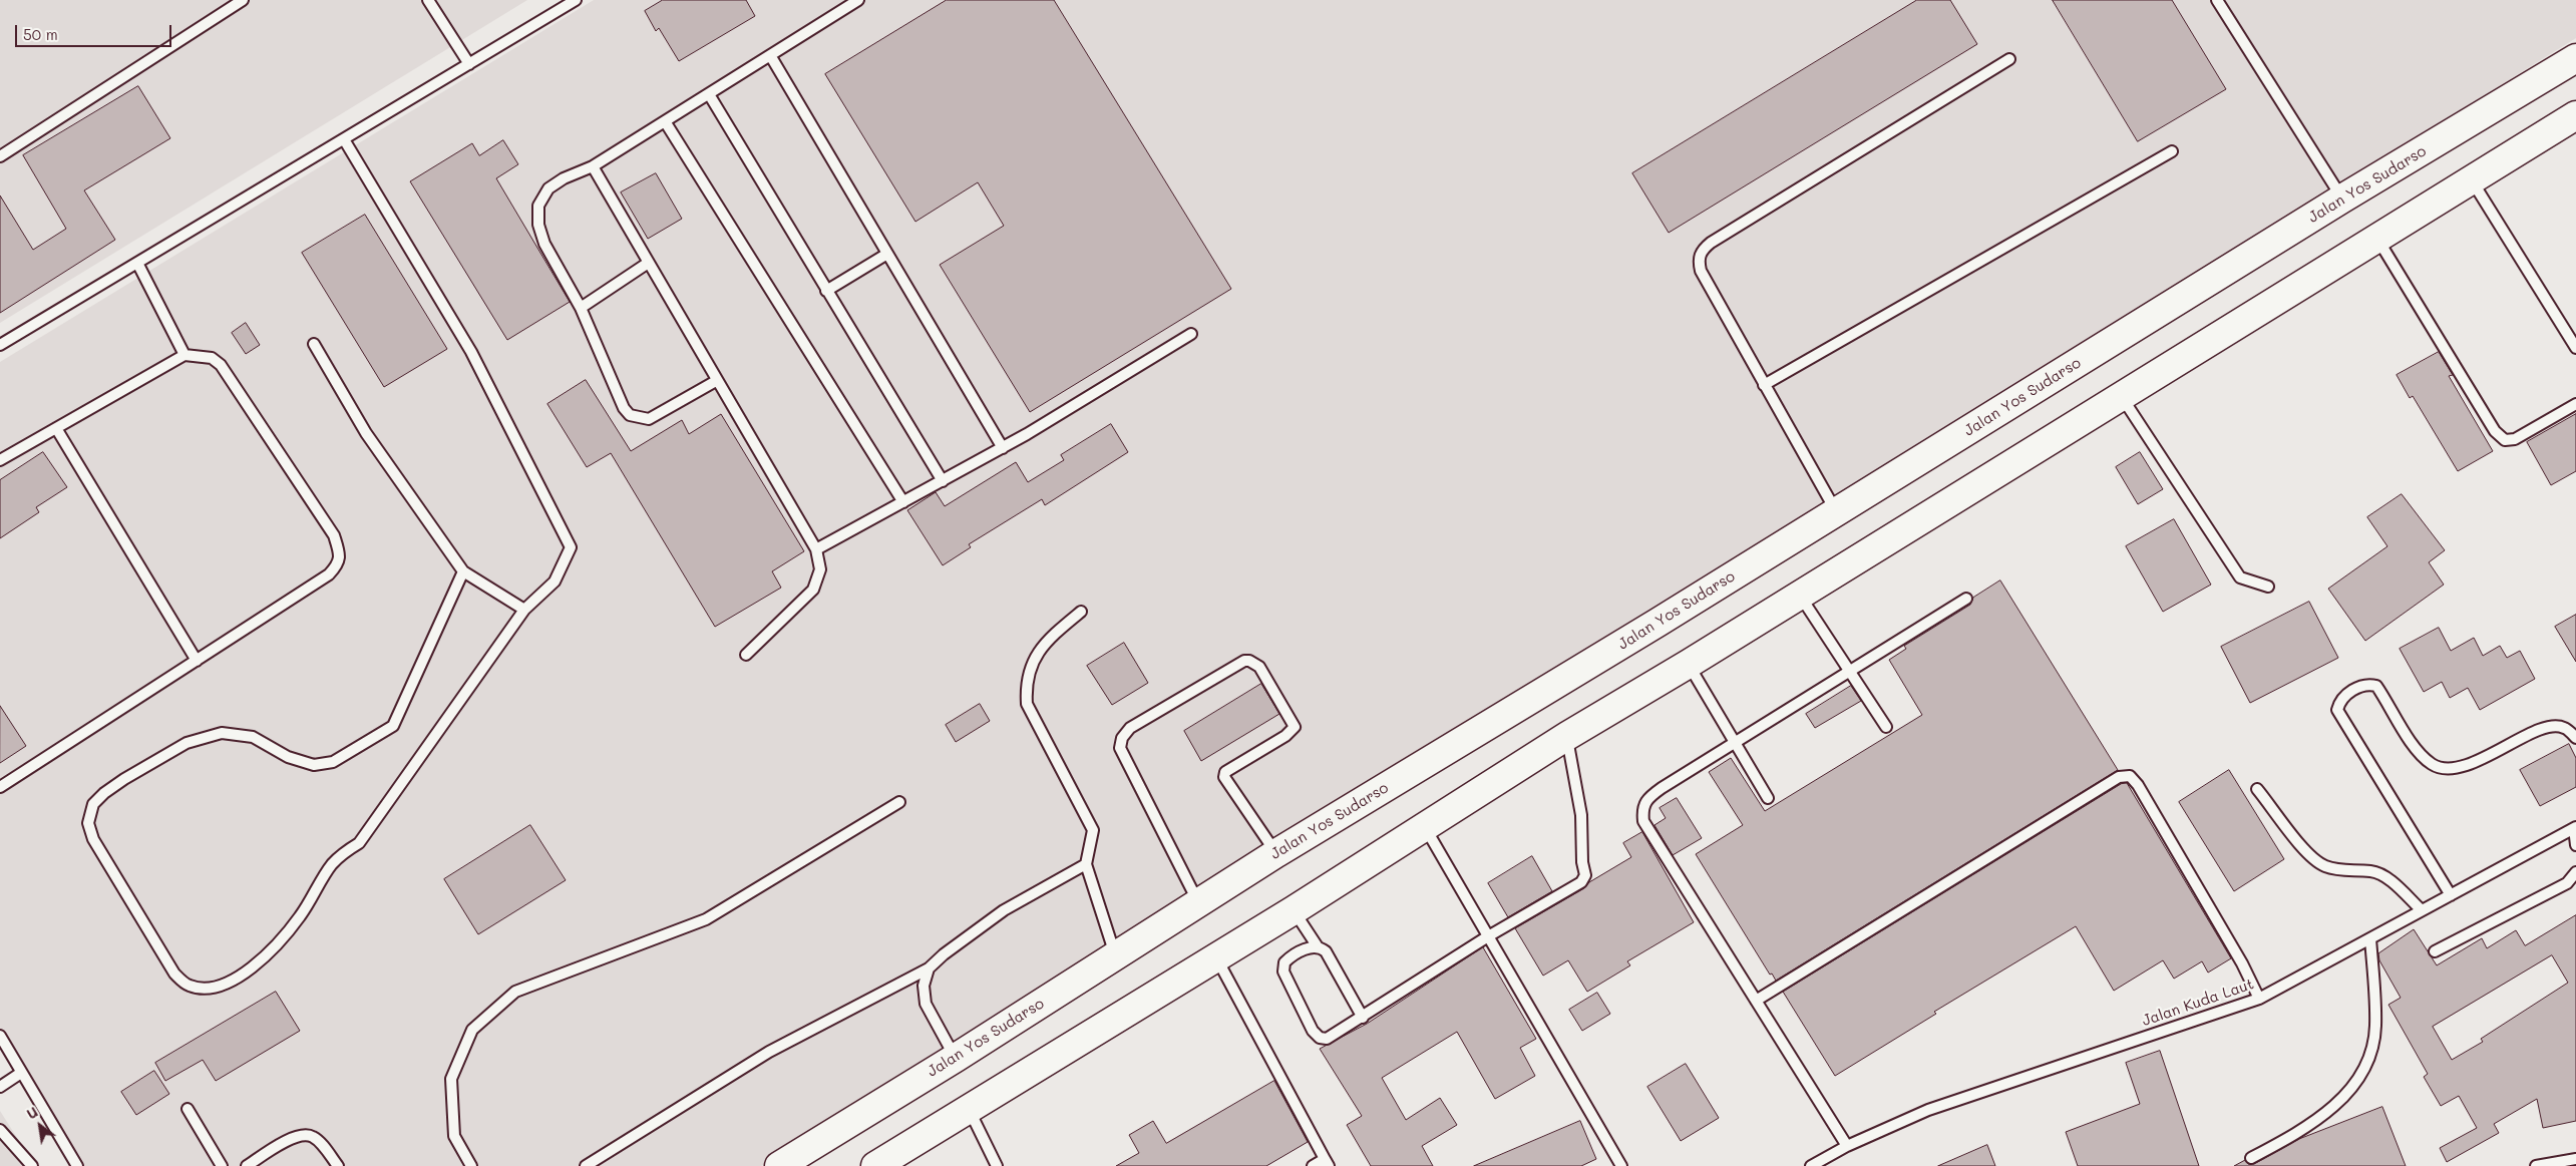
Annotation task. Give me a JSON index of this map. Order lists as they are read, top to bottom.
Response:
{
  "streets": {
    "main road": ["Jalan Yos Sudarso"],
    "lane": ["Jalan Kuda Laut"]
  },
  "scale_bar": "50 m",
  "north": "top left"
}
